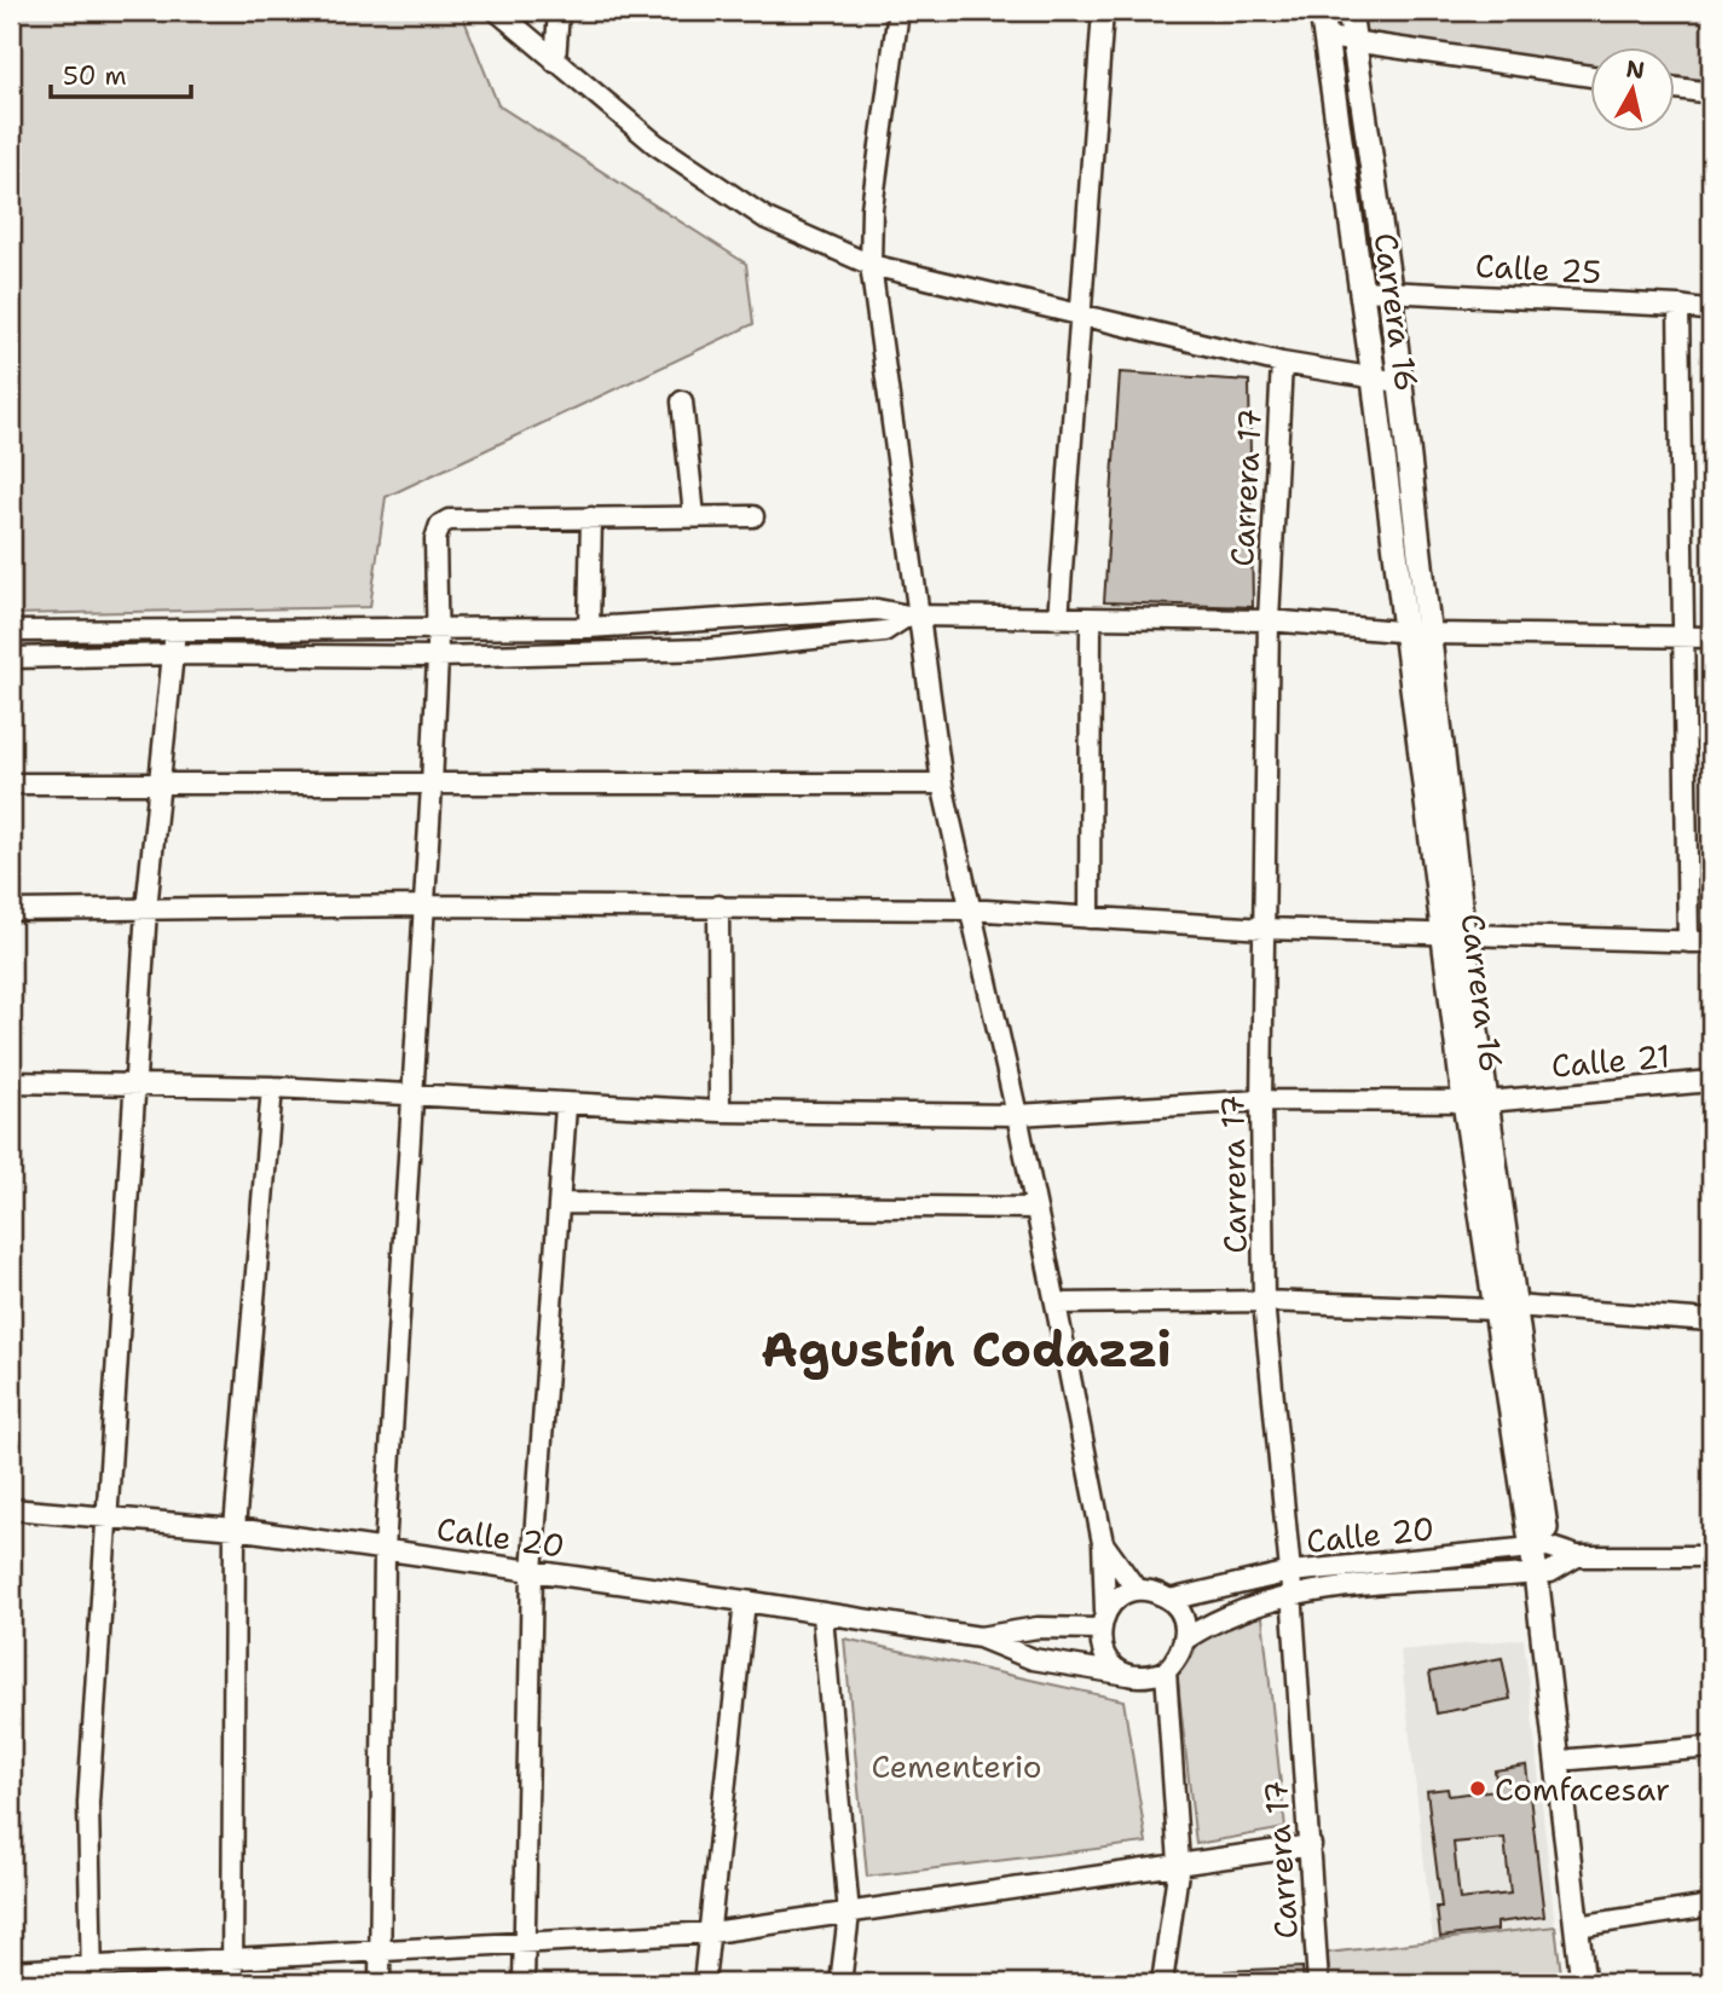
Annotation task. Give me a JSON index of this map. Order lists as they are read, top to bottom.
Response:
{
  "streets": {
    "main road": ["Carrera 16"],
    "street": [
      "Calle 25",
      "Carrera 17",
      "Calle 21",
      "Calle 20"
    ]
  },
  "crossings": [
    ["Calle 25", "Carrera 16"],
    ["Carrera 16", "Calle 21"],
    ["Carrera 16", "Calle 20"],
    ["Carrera 17", "Calle 21"],
    ["Carrera 17", "Calle 20"]
  ],
  "districts": ["Agustín Codazzi"],
  "parks": ["Cementerio"],
  "places": ["Comfacesar"],
  "scale_bar": "50 m",
  "north": "top"
}
